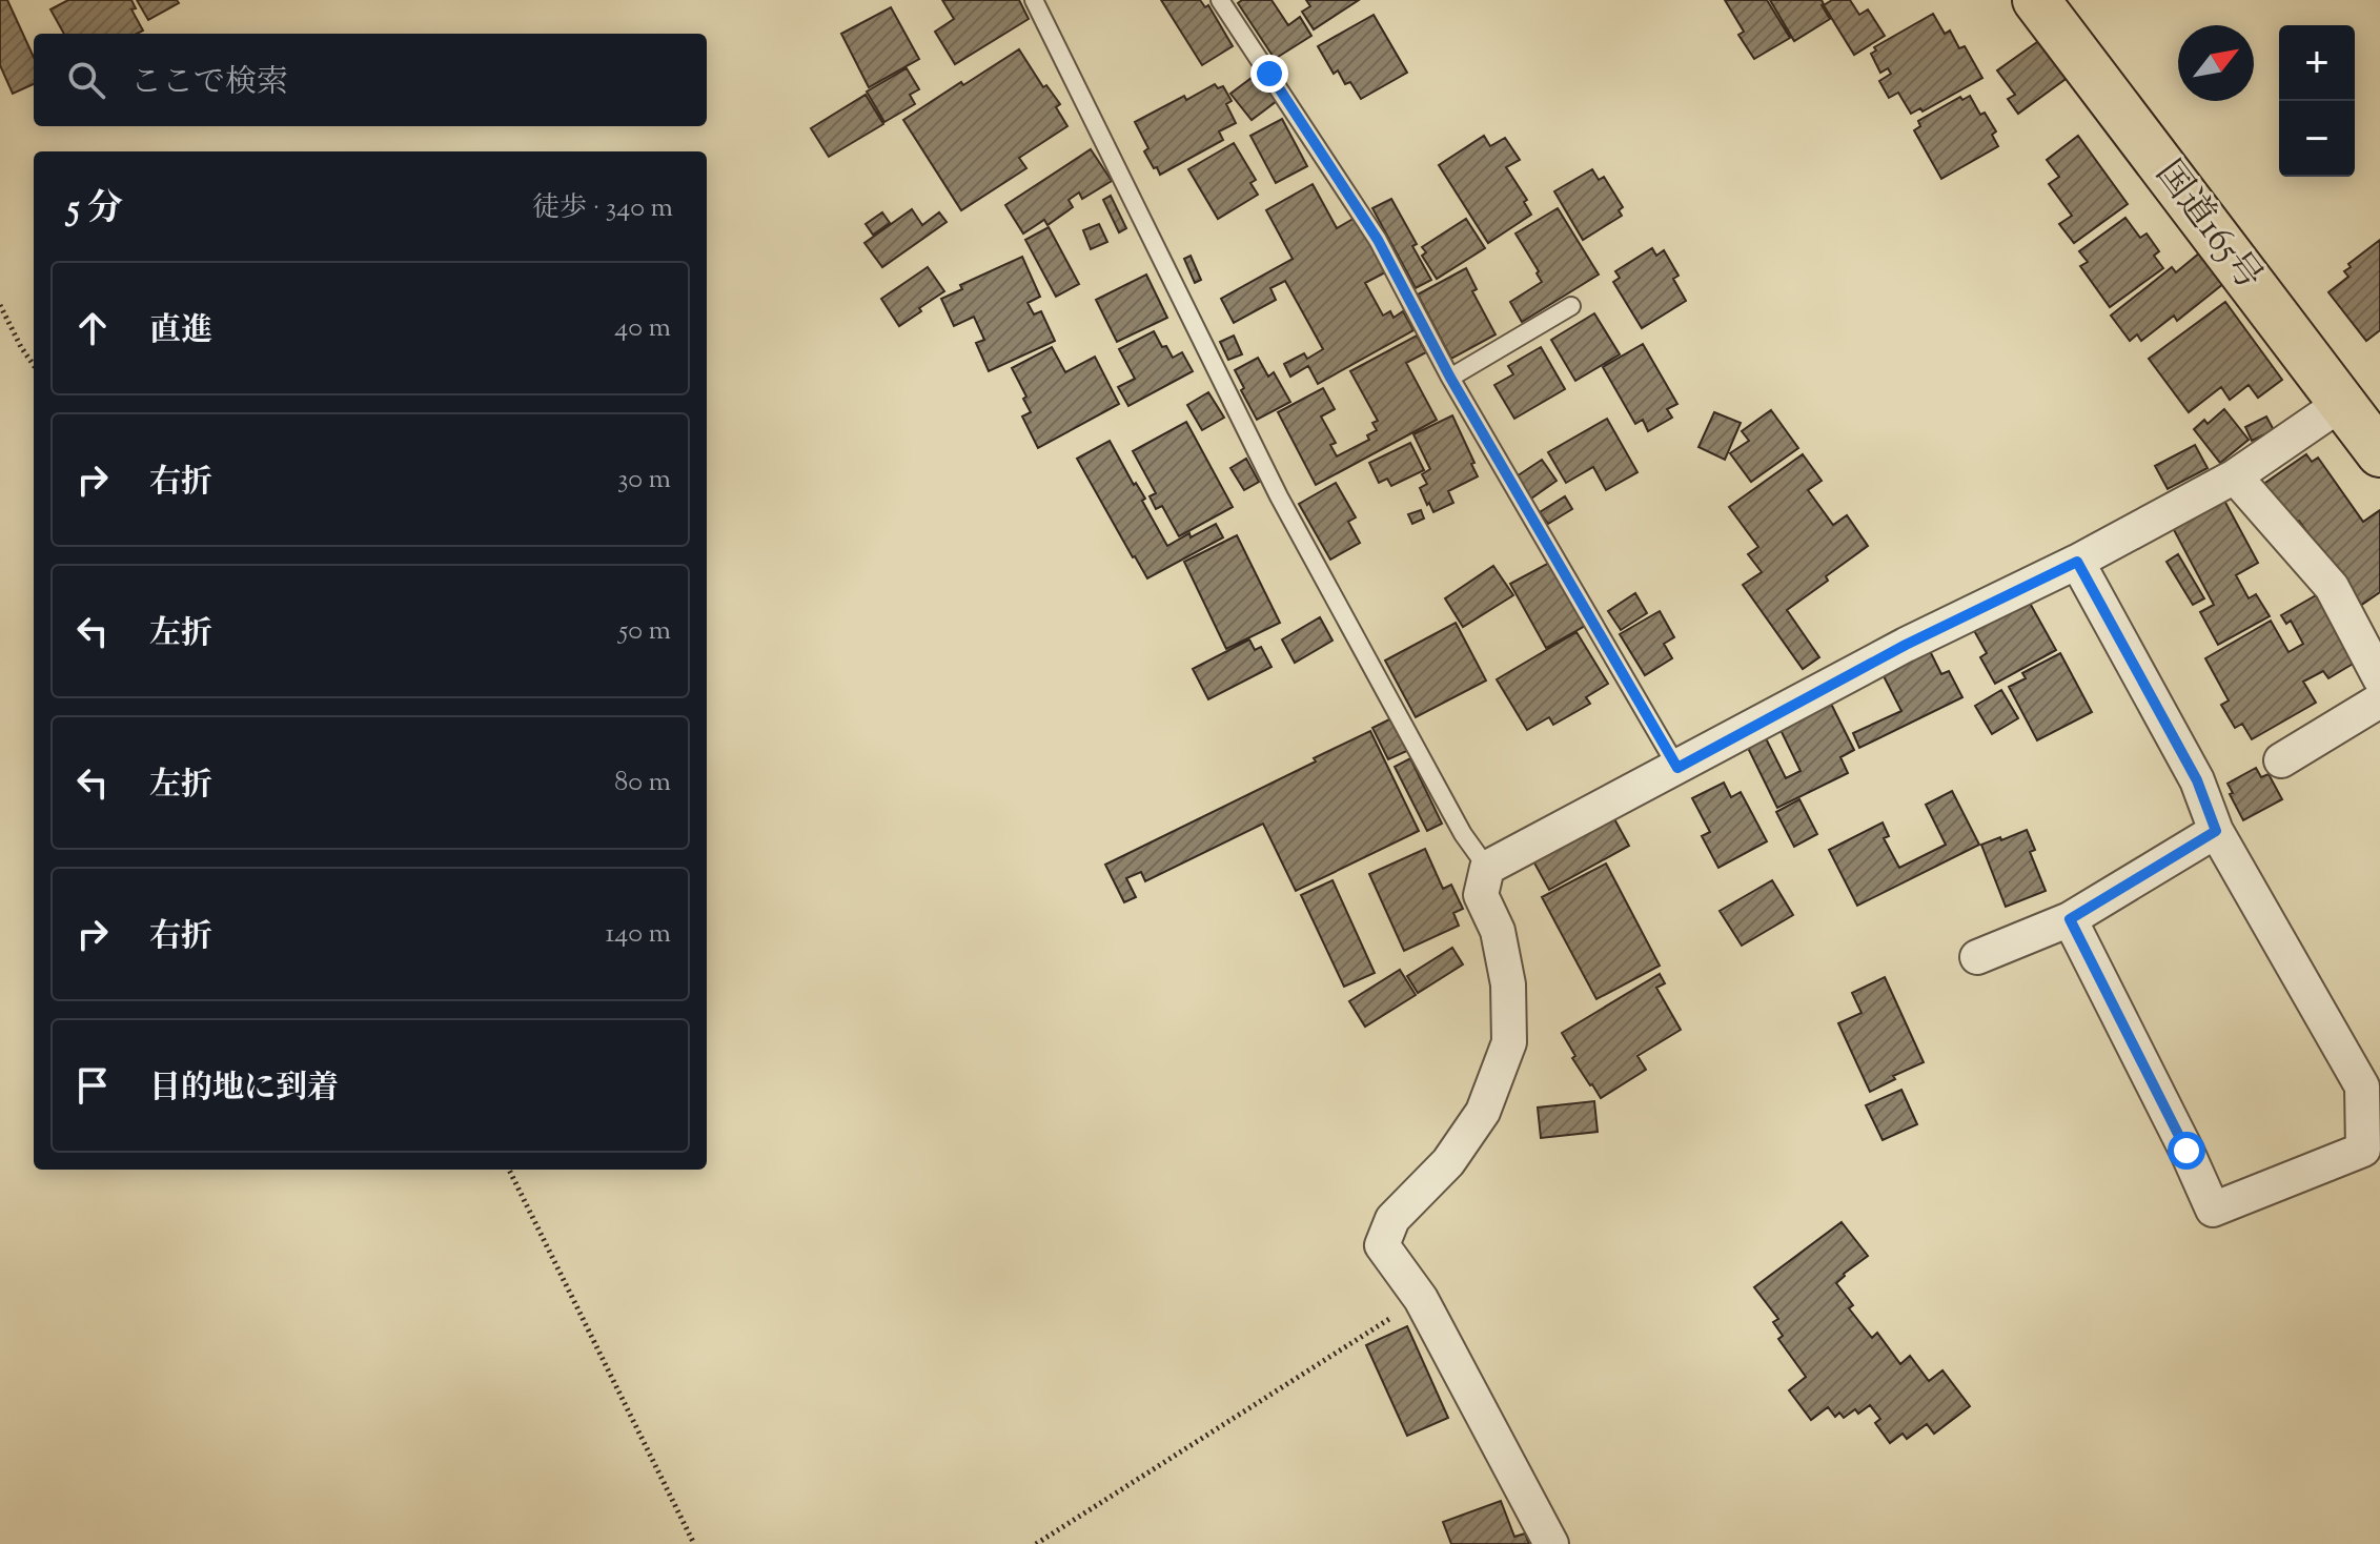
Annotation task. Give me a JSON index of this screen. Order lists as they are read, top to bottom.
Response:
{
  "streets": {
    "highway": ["国道165号"]
  },
  "north": "top right",
  "page": {
    "map_buttons": ["+", "−"],
    "search": "ここで検索",
    "heading": ["5 分", "徒歩 · 340 m"],
    "list": [
      ["直進", "40 m"],
      ["右折", "30 m"],
      ["左折", "50 m"],
      ["左折", "80 m"],
      ["右折", "140 m"],
      "目的地に到着"
    ]
  }
}
